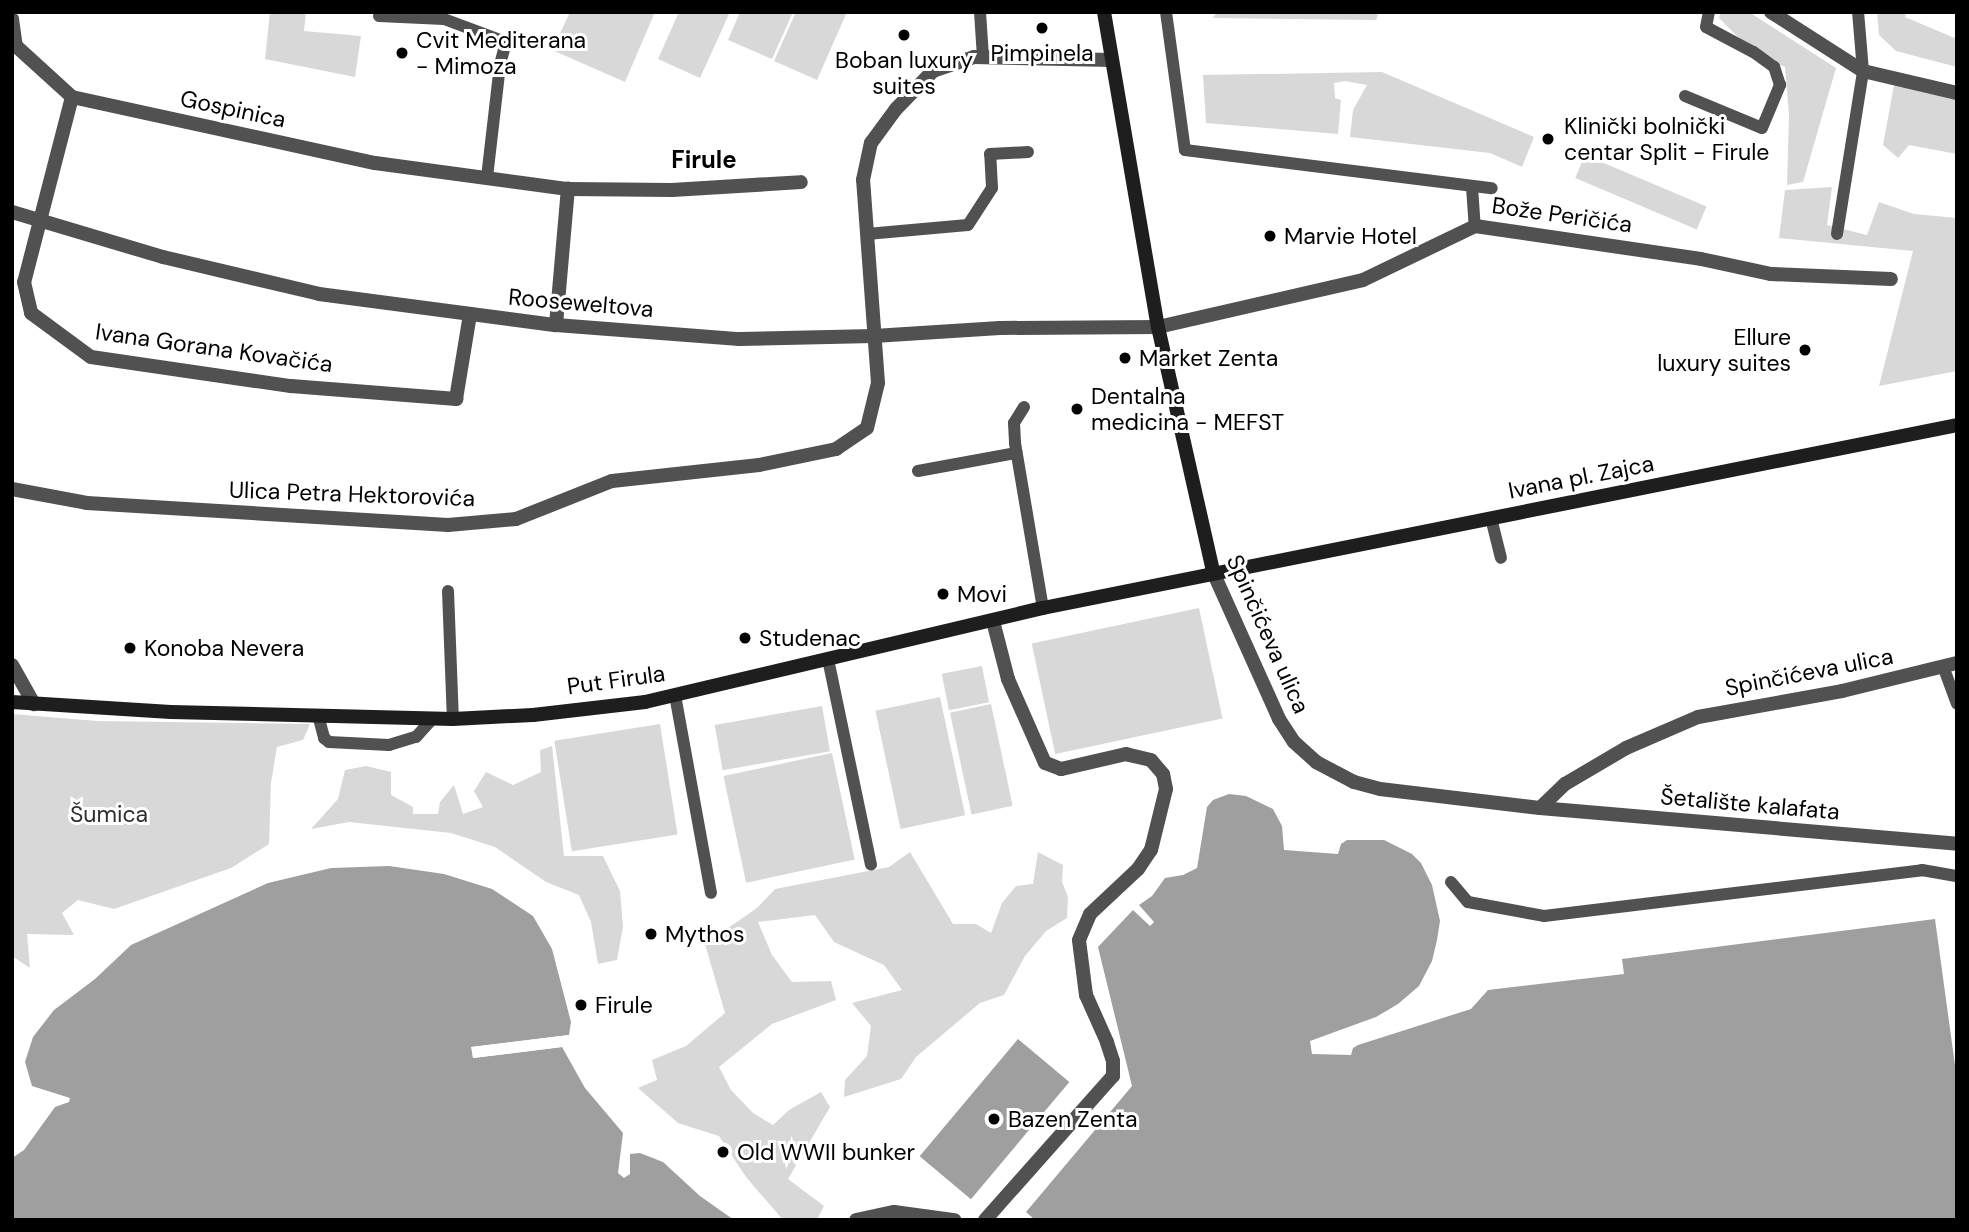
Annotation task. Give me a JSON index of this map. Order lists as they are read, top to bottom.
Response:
{
  "streets": {
    "street": [
      "Gospinica",
      "Bože Peričića",
      "Rooseweltova",
      "Ivana Gorana Kovačića",
      "Ivana pl. Zajca",
      "Ulica Petra Hektorovića",
      "Spinčićeva ulica",
      "Put Firula",
      "Šetalište kalafata"
    ]
  },
  "crossings": [
    ["Gospinica", "Ivana Gorana Kovačića"],
    ["Bože Peričića", "Rooseweltova"],
    ["Bože Peričića", "Spinčićeva ulica"],
    ["Rooseweltova", "Ivana Gorana Kovačića"],
    ["Rooseweltova", "Ulica Petra Hektorovića"],
    ["Rooseweltova", "Spinčićeva ulica"],
    ["Ivana pl. Zajca", "Spinčićeva ulica"],
    ["Ivana pl. Zajca", "Put Firula"],
    ["Ulica Petra Hektorovića", "Spinčićeva ulica"],
    ["Spinčićeva ulica", "Put Firula"],
    ["Spinčićeva ulica", "Šetalište kalafata"]
  ],
  "districts": ["Firule"],
  "parks": ["Šumica"],
  "places": [
    "Pimpinela",
    "Boban luxury suites",
    "Cvit Mediterana - Mimoza",
    "Klinički bolnički centar Split - Firule",
    "Marvie Hotel",
    "Ellure luxury suites",
    "Market Zenta",
    "Dentalna medicina - MEFST",
    "Movi",
    "Studenac",
    "Konoba Nevera",
    "Mythos",
    "Firule",
    "Bazen Zenta",
    "Old WWII bunker"
  ]
}
